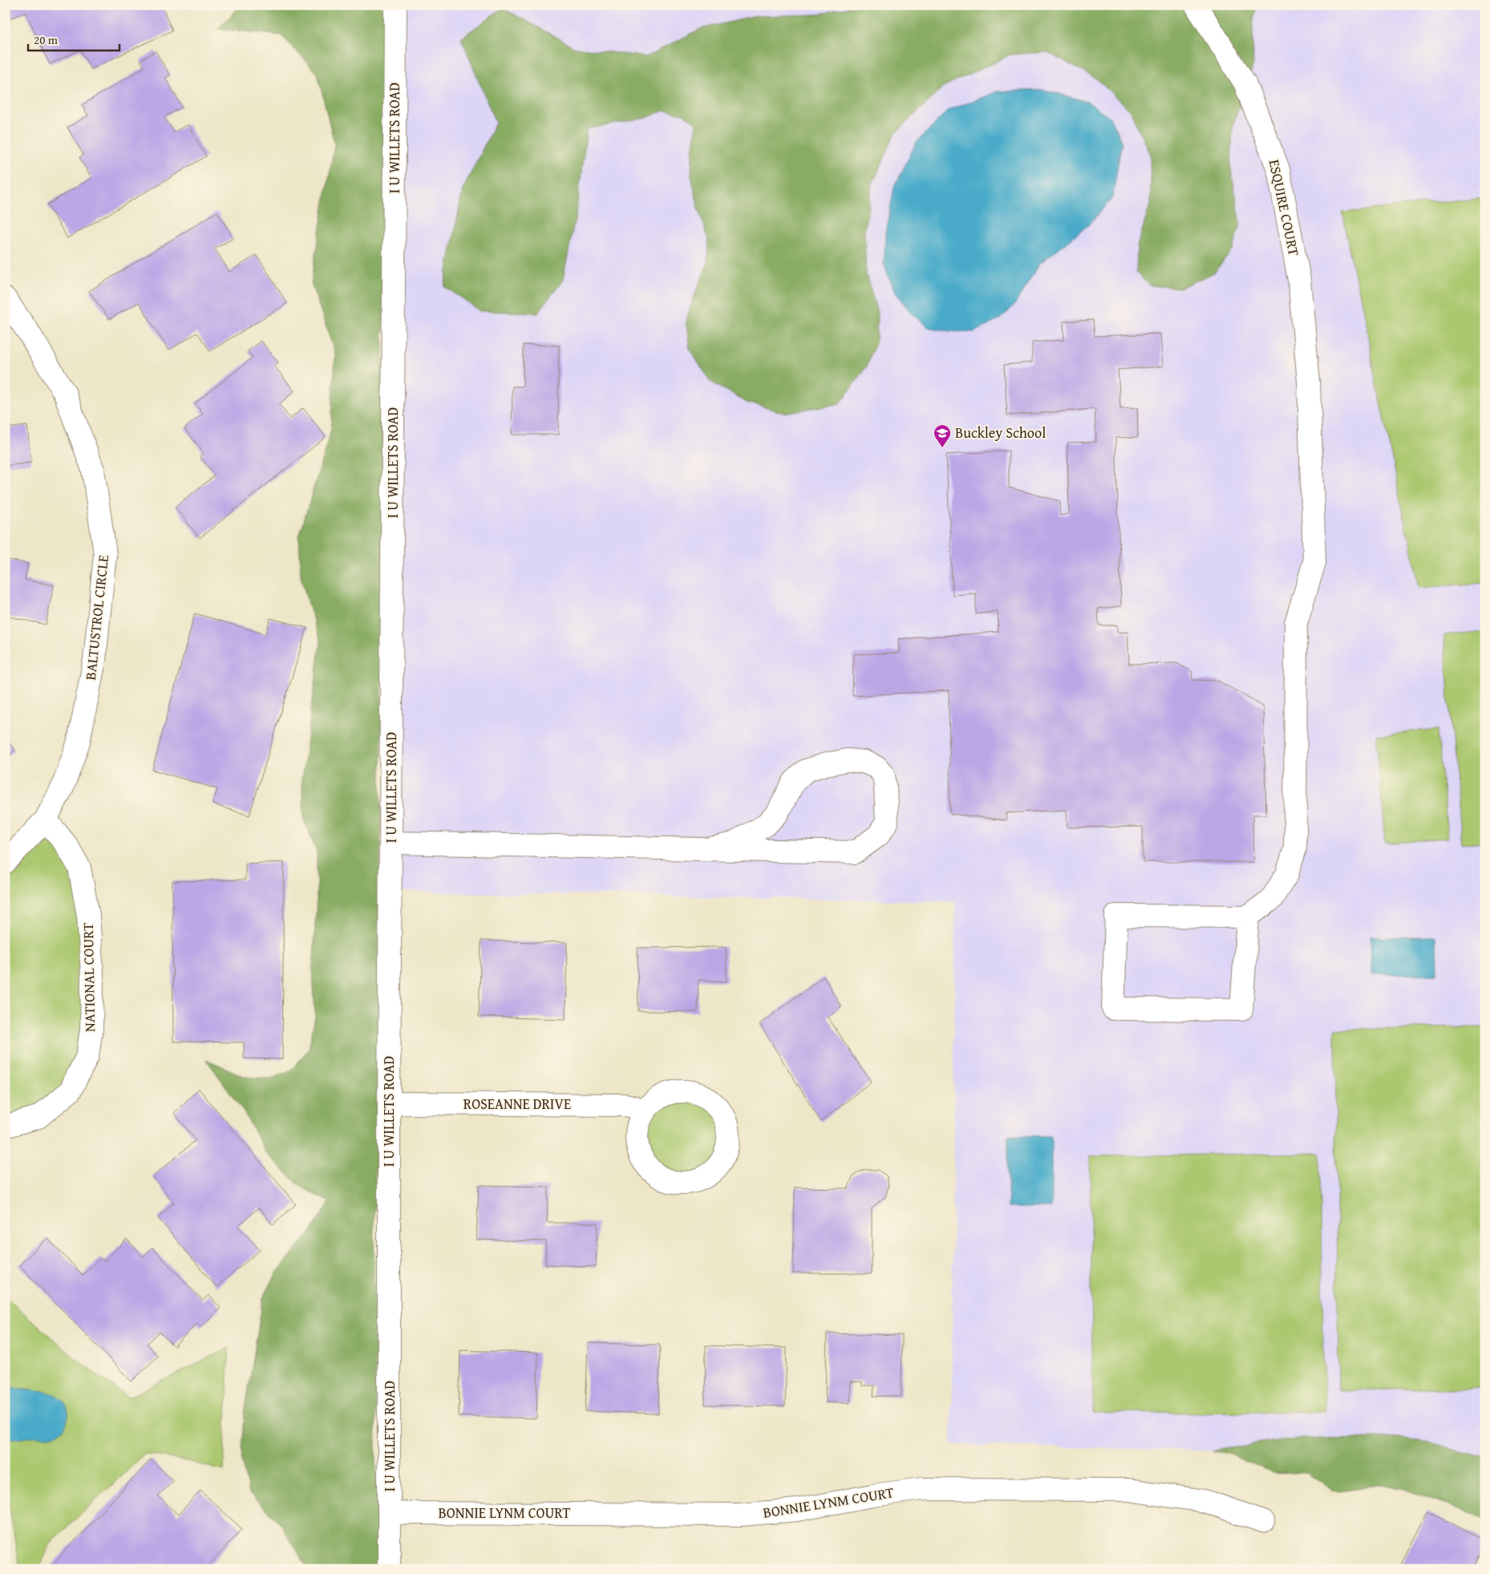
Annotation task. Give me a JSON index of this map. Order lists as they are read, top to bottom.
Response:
{
  "streets": {
    "street": [
      "I U WILLETS ROAD",
      "ESQUIRE COURT",
      "BALTUSTROL CIRCLE",
      "NATIONAL COURT",
      "ROSEANNE DRIVE",
      "BONNIE LYNM COURT"
    ]
  },
  "crossings": [
    ["I U WILLETS ROAD", "ROSEANNE DRIVE"],
    ["I U WILLETS ROAD", "BONNIE LYNM COURT"],
    ["BALTUSTROL CIRCLE", "NATIONAL COURT"]
  ],
  "places": {
    "school or university": ["Buckley School"]
  },
  "scale_bar": "20 m"
}
